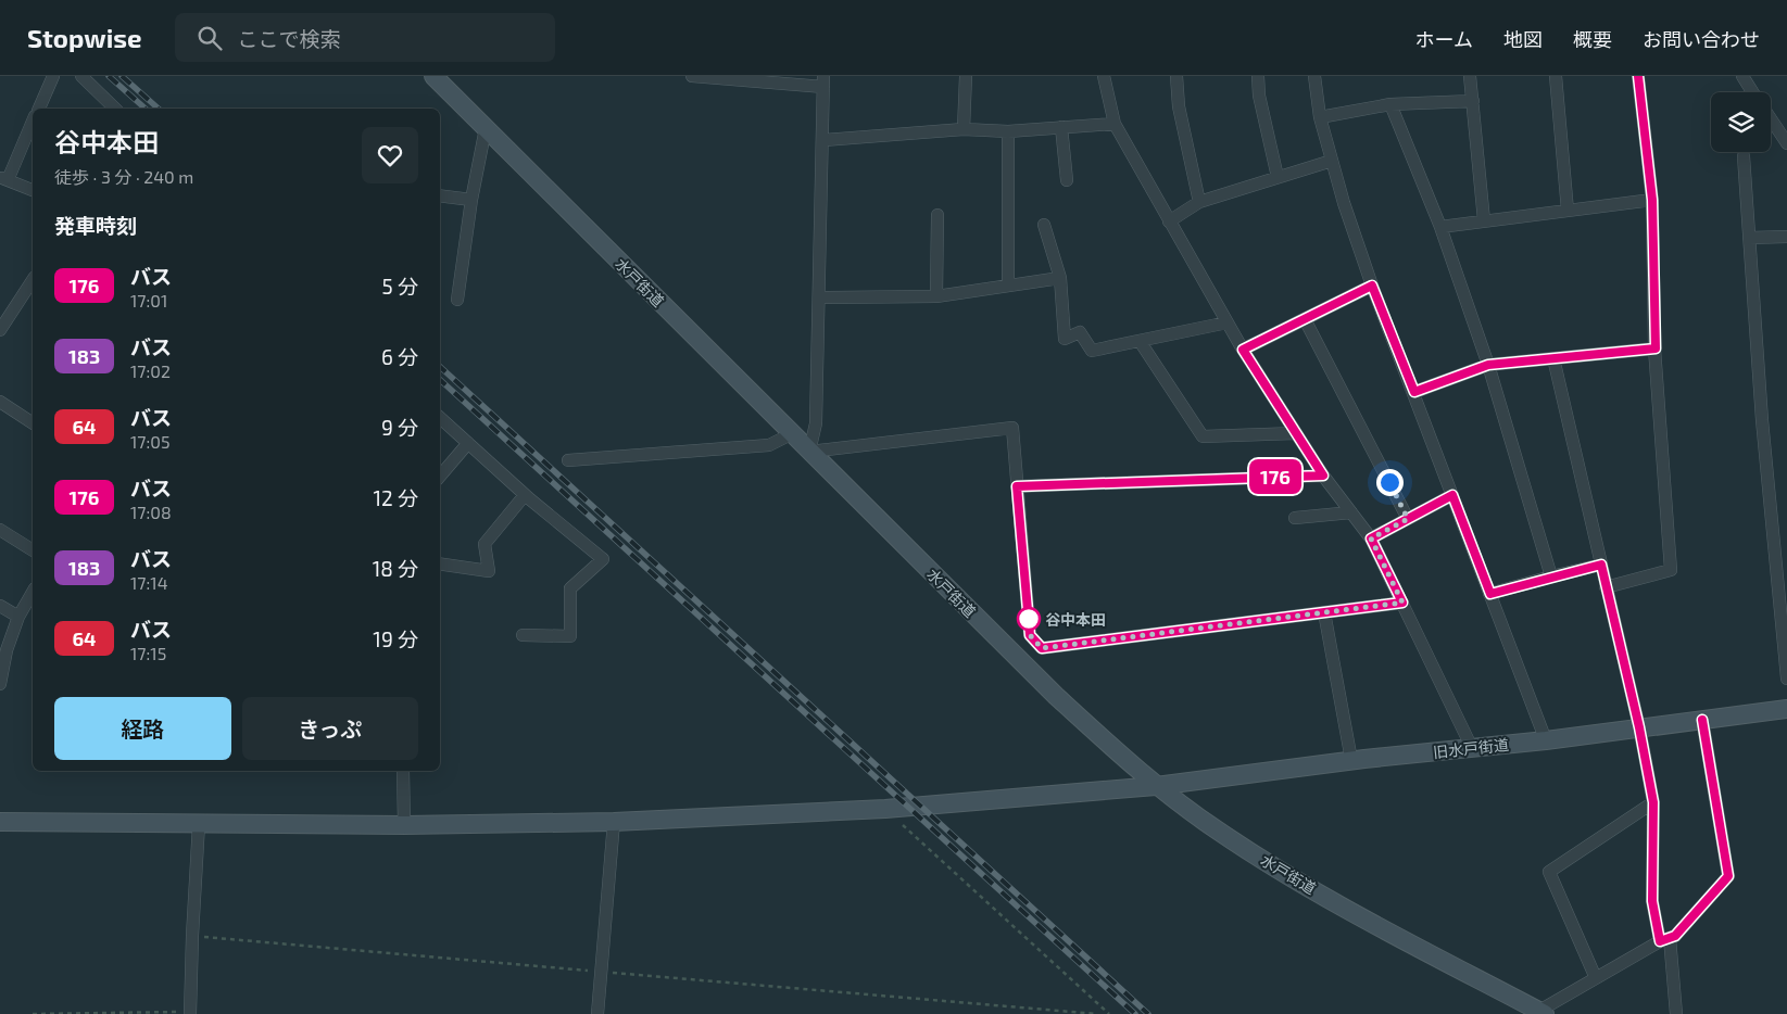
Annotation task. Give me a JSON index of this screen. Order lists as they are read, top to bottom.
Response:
{
  "streets": {
    "street": ["水戸街道", "旧水戸街道"]
  },
  "crossings": [
    ["水戸街道", "旧水戸街道"]
  ],
  "places": ["谷中本田"],
  "lines": ["bus line 176"],
  "page": {
    "header": "Stopwise",
    "search": "ここで検索",
    "nav": [
      "ホーム",
      "地図",
      "概要",
      "お問い合わせ"
    ],
    "on_map": "176",
    "heading": [
      ["谷中本田", "徒歩 · 3 分 · 240 m"],
      "発車時刻"
    ],
    "list": [
      {
        "mark": "176",
        "name": "バス",
        "note": "17:01",
        "value": "5 分"
      },
      {
        "mark": "183",
        "name": "バス",
        "note": "17:02",
        "value": "6 分"
      },
      {
        "mark": "64",
        "name": "バス",
        "note": "17:05",
        "value": "9 分"
      },
      {
        "mark": "176",
        "name": "バス",
        "note": "17:08",
        "value": "12 分"
      },
      {
        "mark": "183",
        "name": "バス",
        "note": "17:14",
        "value": "18 分"
      },
      {
        "mark": "64",
        "name": "バス",
        "note": "17:15",
        "value": "19 分"
      }
    ],
    "buttons": ["経路", "きっぷ"]
  }
}
